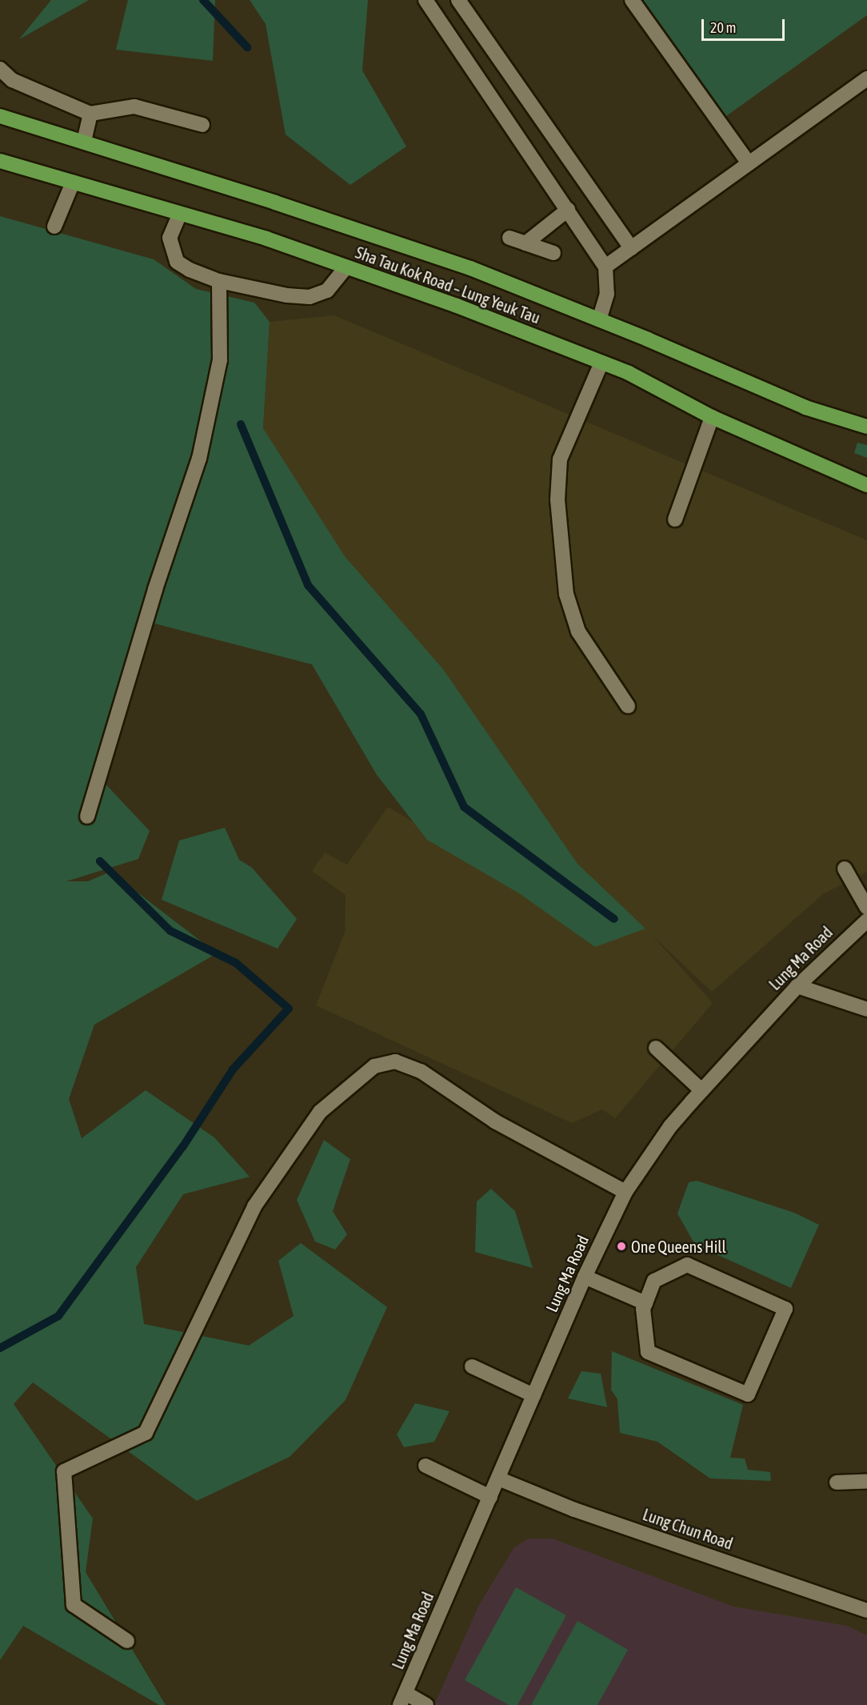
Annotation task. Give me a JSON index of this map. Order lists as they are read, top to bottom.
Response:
{
  "streets": {
    "main road": ["Sha Tau Kok Road – Lung Yeuk Tau"],
    "street": ["Lung Ma Road", "Lung Chun Road"]
  },
  "crossings": [
    ["Lung Ma Road", "Lung Chun Road"]
  ],
  "places": ["One Queens Hill"],
  "scale_bar": "20 m"
}
